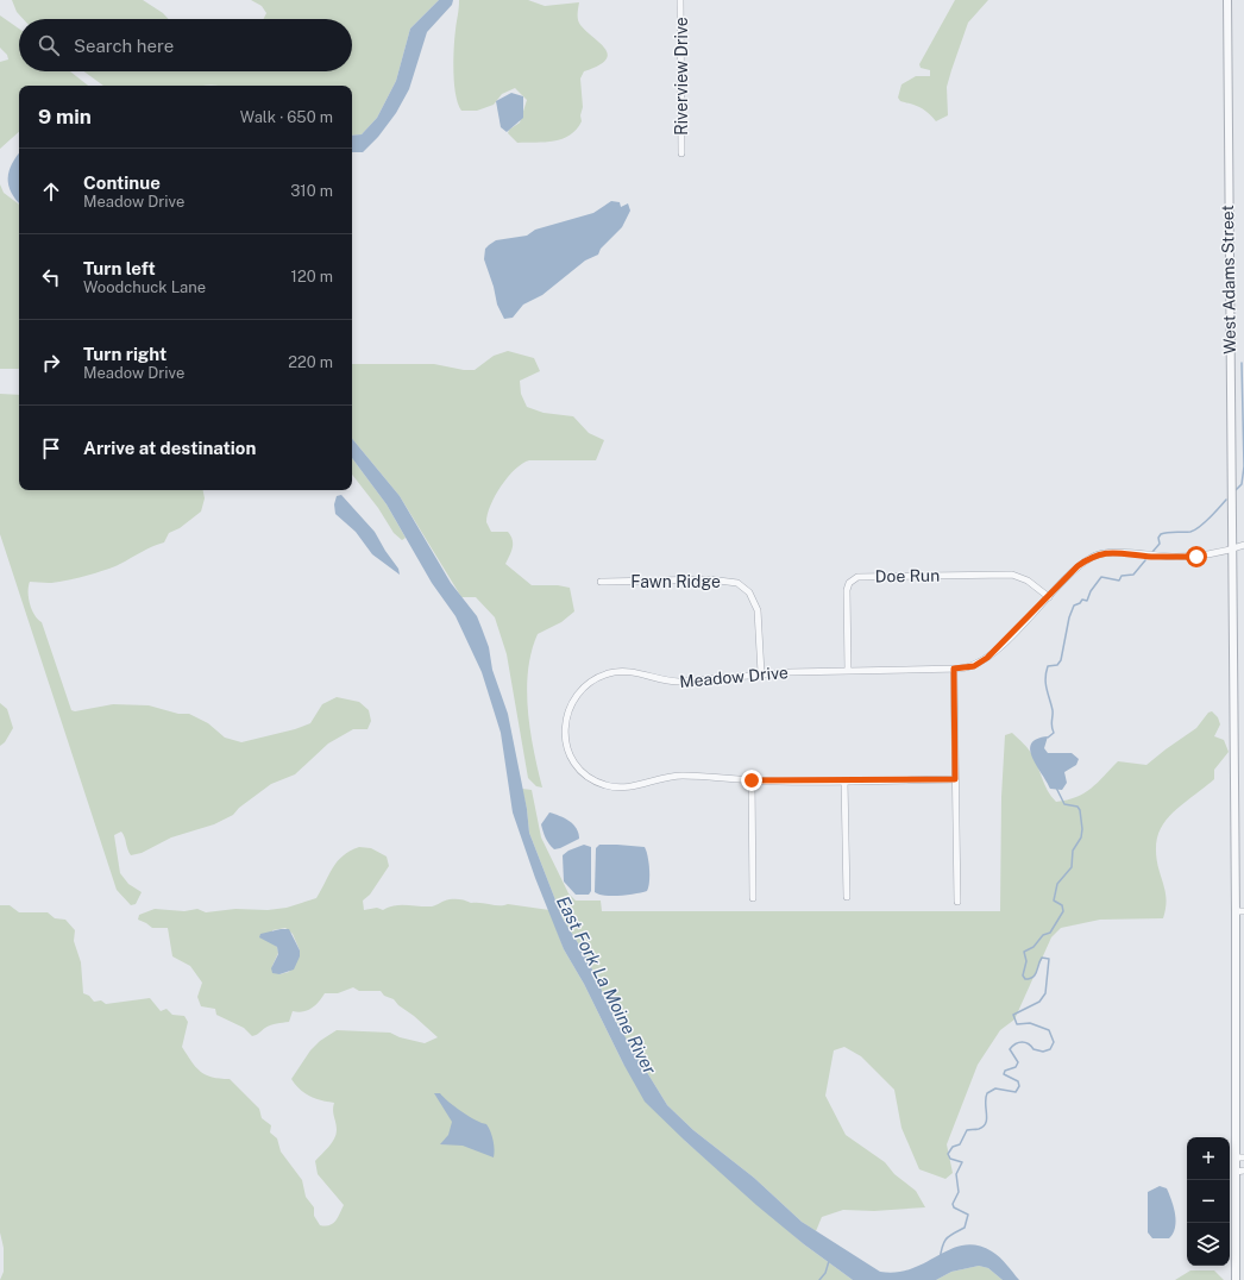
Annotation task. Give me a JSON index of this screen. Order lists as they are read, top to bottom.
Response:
{
  "streets": {
    "street": [
      "Riverview Drive",
      "West Adams Street",
      "Doe Run",
      "Fawn Ridge",
      "Meadow Drive"
    ]
  },
  "crossings": [
    ["West Adams Street", "Meadow Drive"],
    ["Doe Run", "Meadow Drive"],
    ["Fawn Ridge", "Meadow Drive"]
  ],
  "water": ["East Fork La Moine River"],
  "page": {
    "search": "Search here",
    "heading": ["9 min", "Walk · 650 m"],
    "list": [
      ["Continue", "Meadow Drive", "310 m"],
      ["Turn left", "Woodchuck Lane", "120 m"],
      ["Turn right", "Meadow Drive", "220 m"],
      "Arrive at destination"
    ],
    "map_buttons": ["+", "−"]
  }
}
